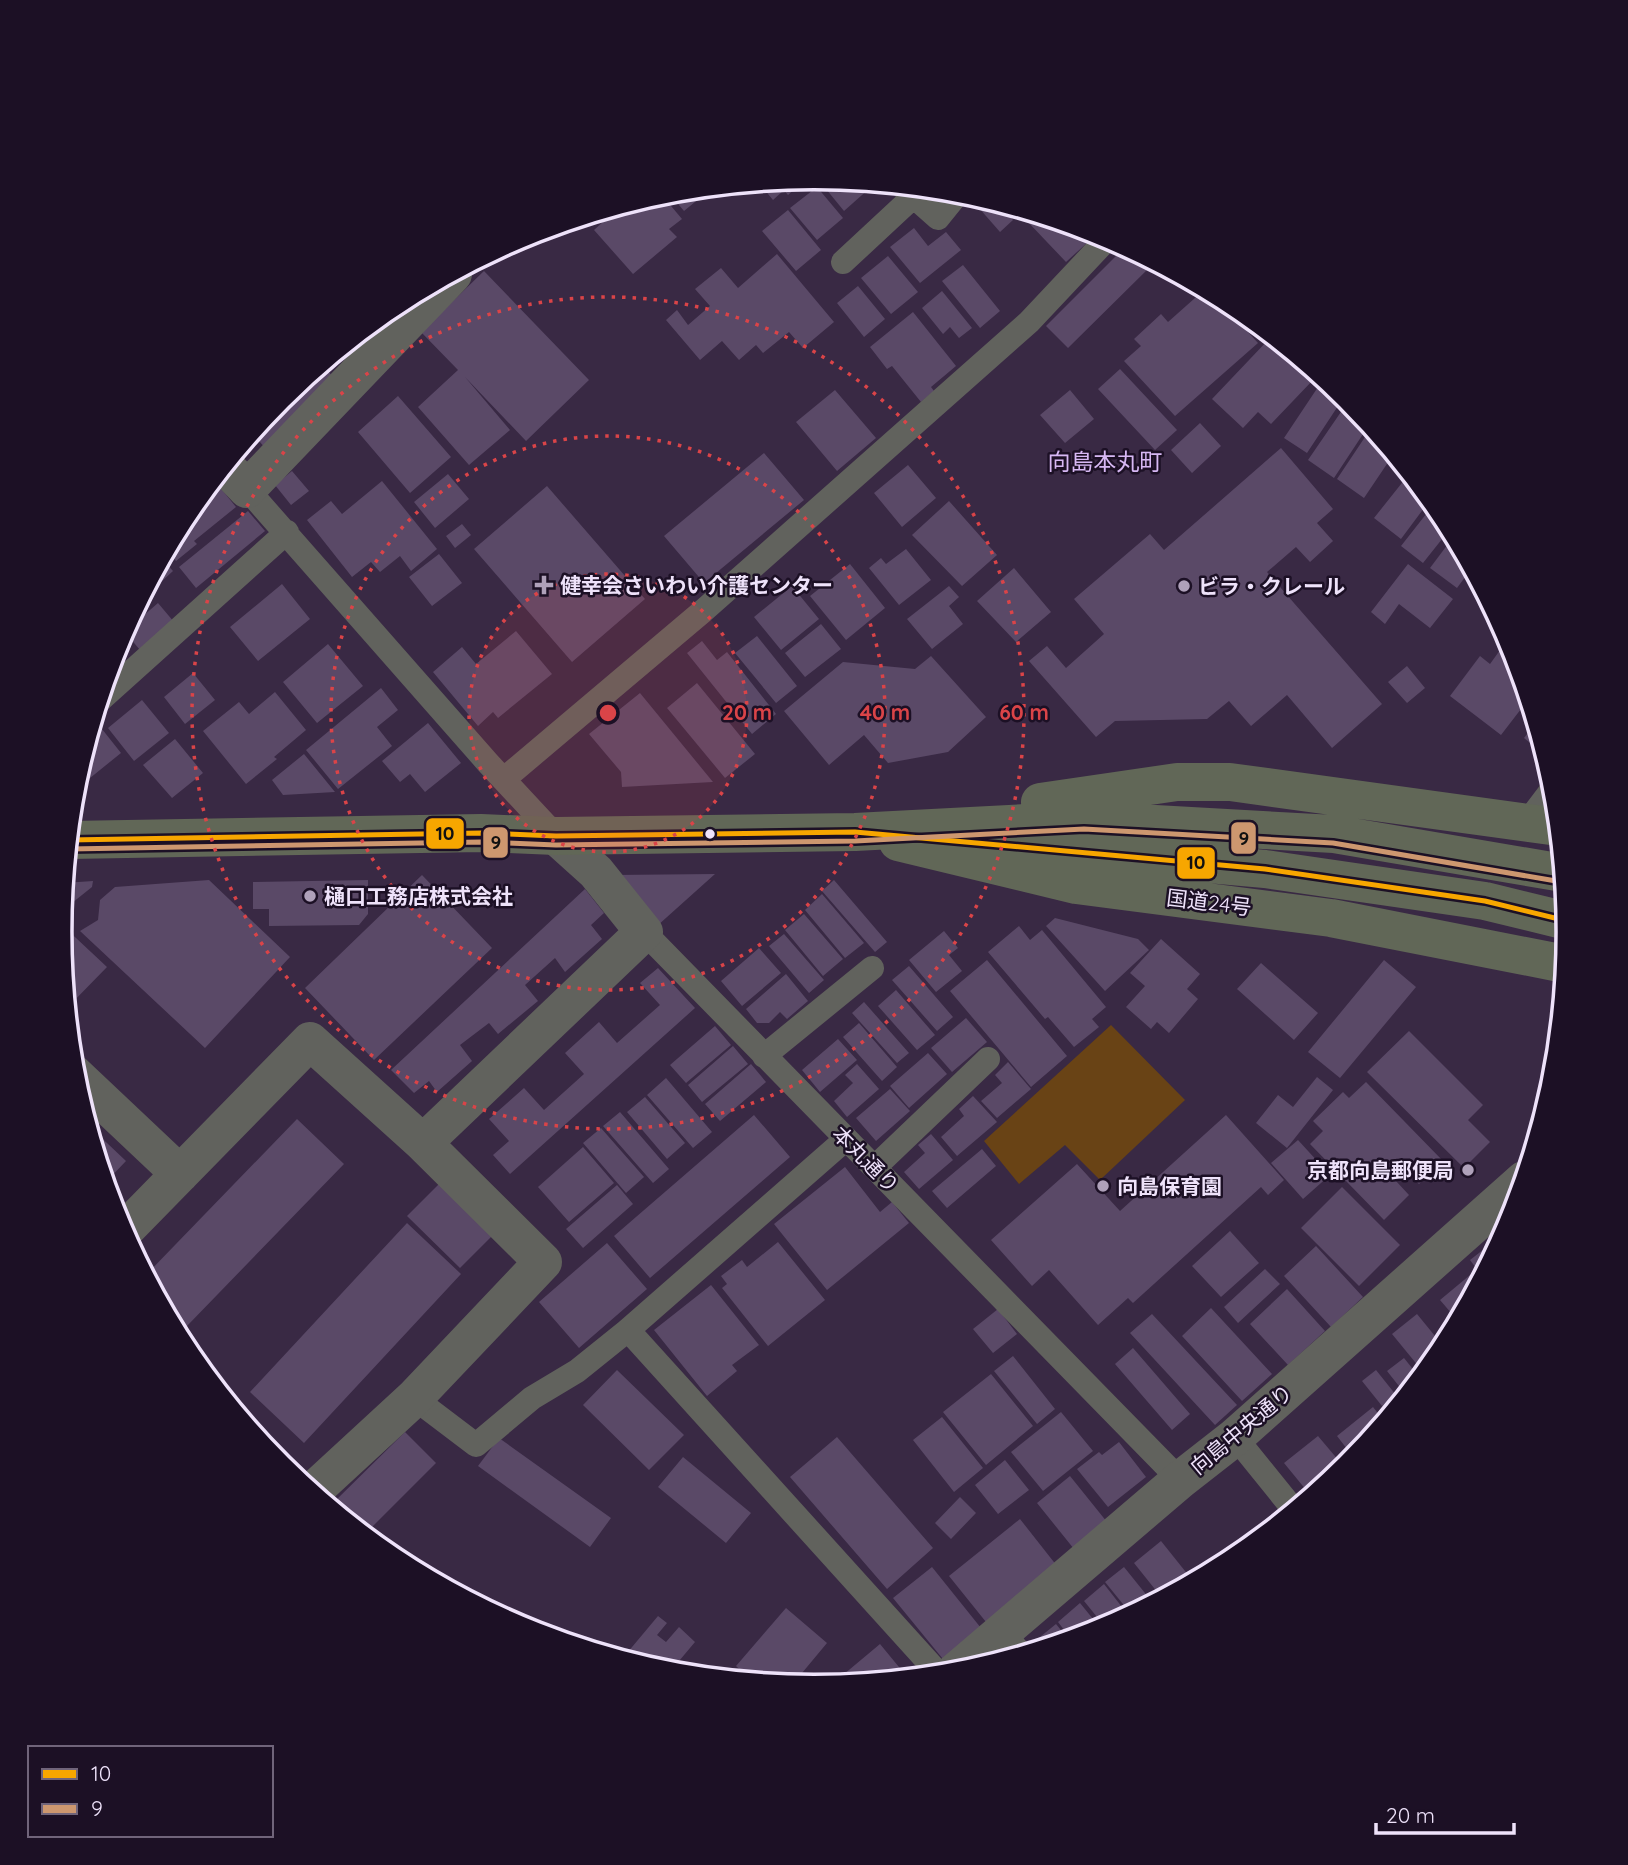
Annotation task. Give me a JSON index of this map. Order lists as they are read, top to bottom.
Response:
{
  "streets": {
    "highway": ["国道24号"],
    "street": ["本丸通り", "向島中央通り"]
  },
  "crossings": [
    ["国道24号", "本丸通り"],
    ["本丸通り", "向島中央通り"]
  ],
  "districts": ["向島本丸町"],
  "places": {
    "health": ["健幸会さいわい介護センター"],
    "other": [
      "ビラ・クレール",
      "樋口工務店株式会社",
      "京都向島郵便局",
      "向島保育園"
    ]
  },
  "lines": ["transit line 9", "transit line 10"],
  "legend": ["10", "9"],
  "scale_bar": "20 m",
  "rings": ["20 m", "40 m", "60 m"]
}
